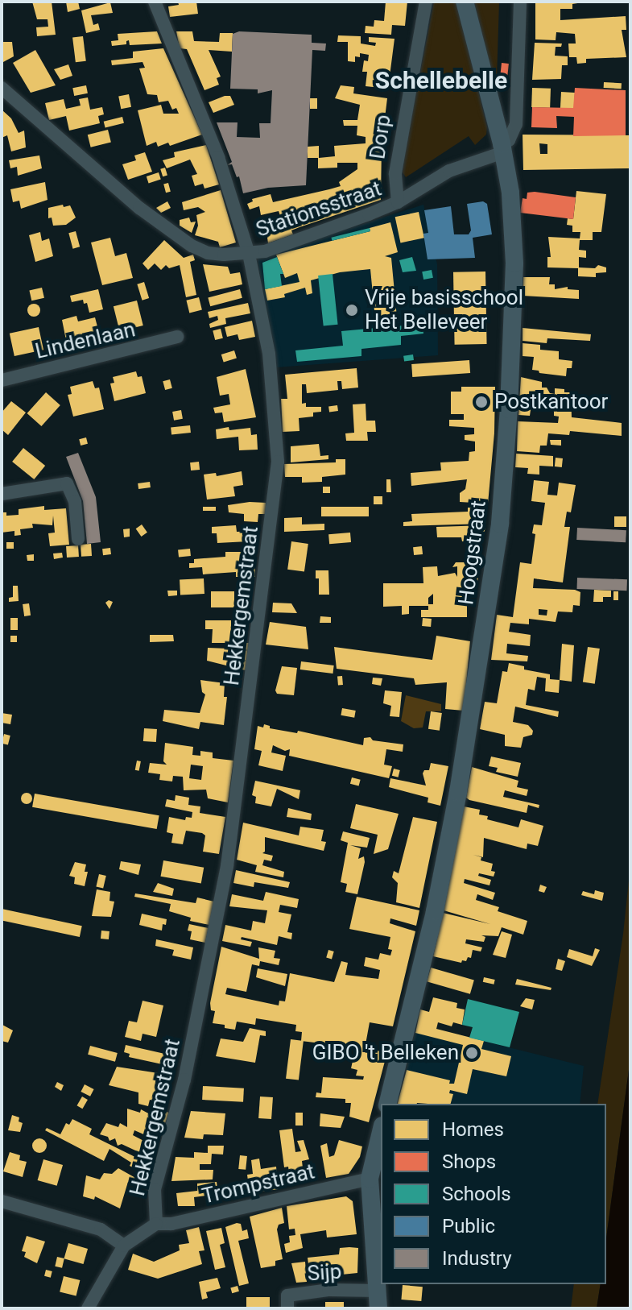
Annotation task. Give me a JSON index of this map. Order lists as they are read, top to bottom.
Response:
{
  "streets": {
    "main road": ["Hoogstraat"],
    "street": [
      "Dorp",
      "Stationsstraat",
      "Lindenlaan",
      "Hekkergemstraat",
      "Trompstraat",
      "Sijp"
    ]
  },
  "crossings": [
    ["Dorp", "Stationsstraat"],
    ["Stationsstraat", "Hoogstraat"],
    ["Stationsstraat", "Hekkergemstraat"],
    ["Hekkergemstraat", "Trompstraat"]
  ],
  "districts": ["Schellebelle"],
  "places": ["Vrije basisschool Het Belleveer", "Postkantoor", "GIBO 't Belleken"],
  "legend": [
    "Homes",
    "Shops",
    "Schools",
    "Public",
    "Industry"
  ]
}
